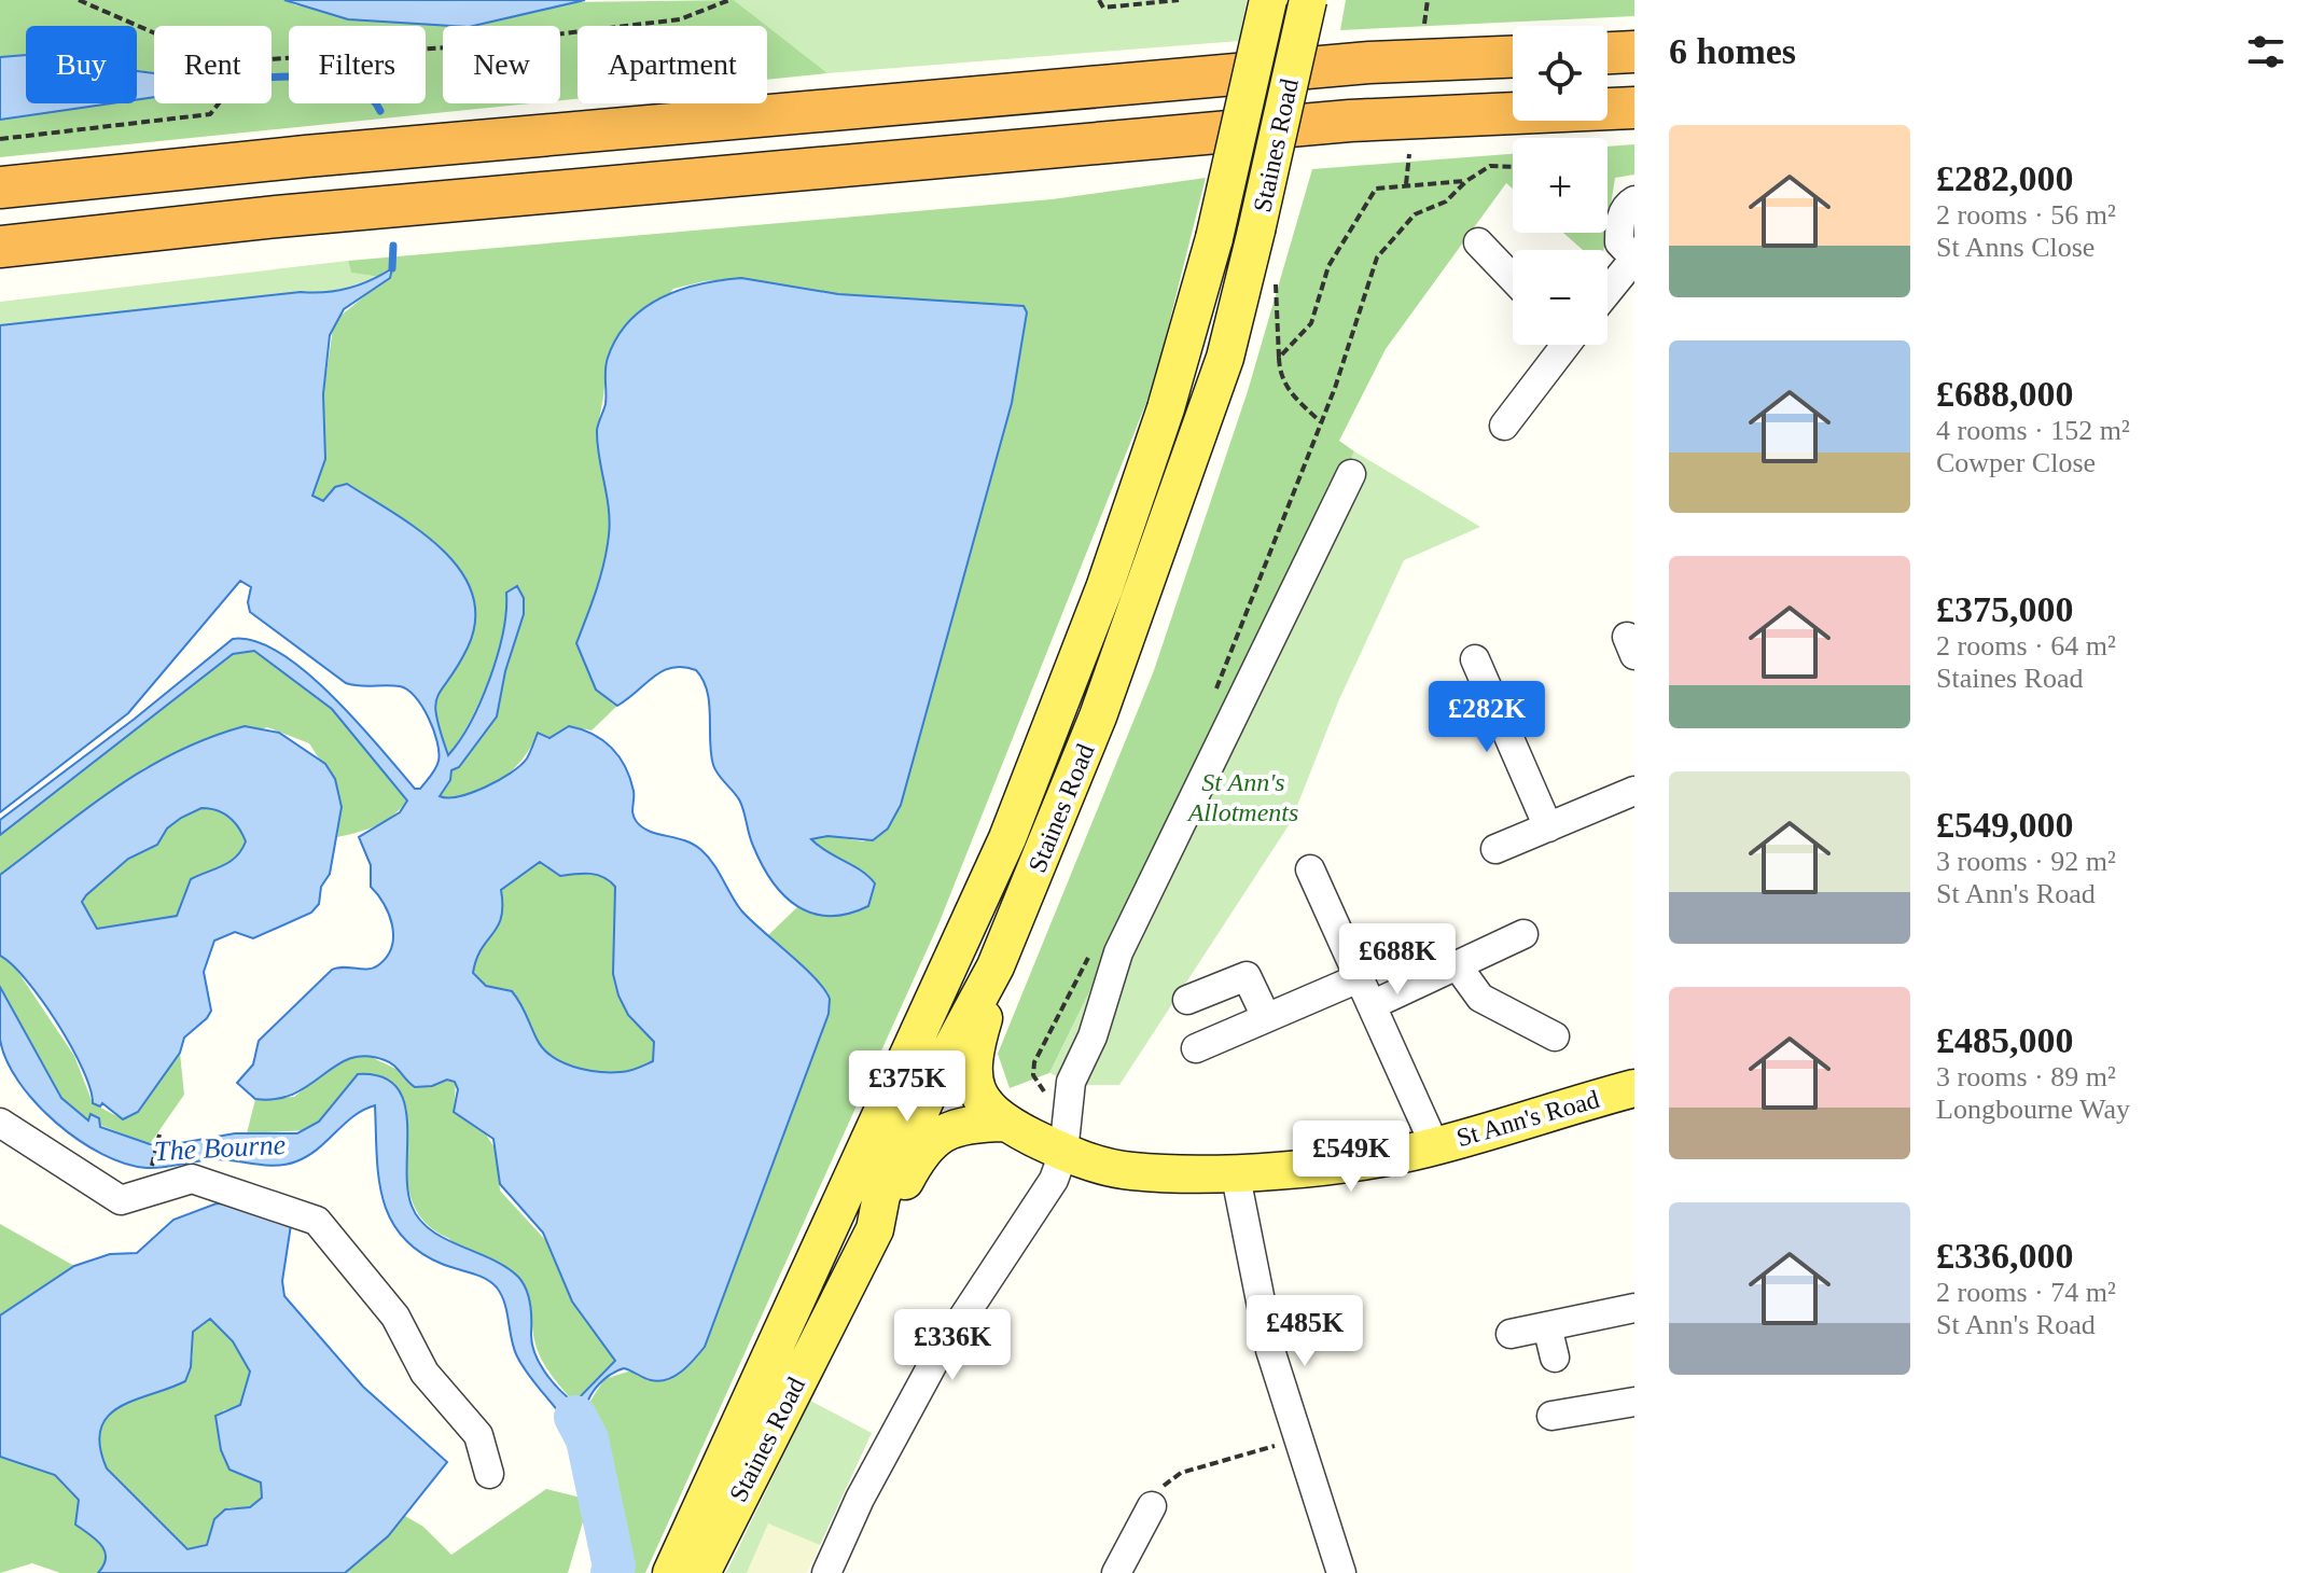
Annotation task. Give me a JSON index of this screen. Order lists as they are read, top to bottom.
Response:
{
  "streets": {
    "main road": ["Staines Road", "St Ann's Road"]
  },
  "crossings": [
    ["Staines Road", "St Ann's Road"]
  ],
  "water": ["The Bourne"],
  "parks": ["St Ann's Allotments"],
  "page": {
    "heading": "6 homes",
    "map_buttons": ["+", "−"],
    "chip": [
      "Buy",
      "Rent",
      "Filters",
      "New",
      "Apartment"
    ],
    "list": [
      {
        "name": "£282,000",
        "note": "2 rooms · 56 m² · St Anns Close"
      },
      {
        "name": "£688,000",
        "note": "4 rooms · 152 m² · Cowper Close"
      },
      {
        "name": "£375,000",
        "note": "2 rooms · 64 m² · Staines Road"
      },
      {
        "name": "£549,000",
        "note": "3 rooms · 92 m² · St Ann's Road"
      },
      {
        "name": "£485,000",
        "note": "3 rooms · 89 m² · Longbourne Way"
      },
      {
        "name": "£336,000",
        "note": "2 rooms · 74 m² · St Ann's Road"
      }
    ],
    "price": [
      "£282K",
      "£688K",
      "£375K",
      "£549K",
      "£485K",
      "£336K"
    ]
  }
}
